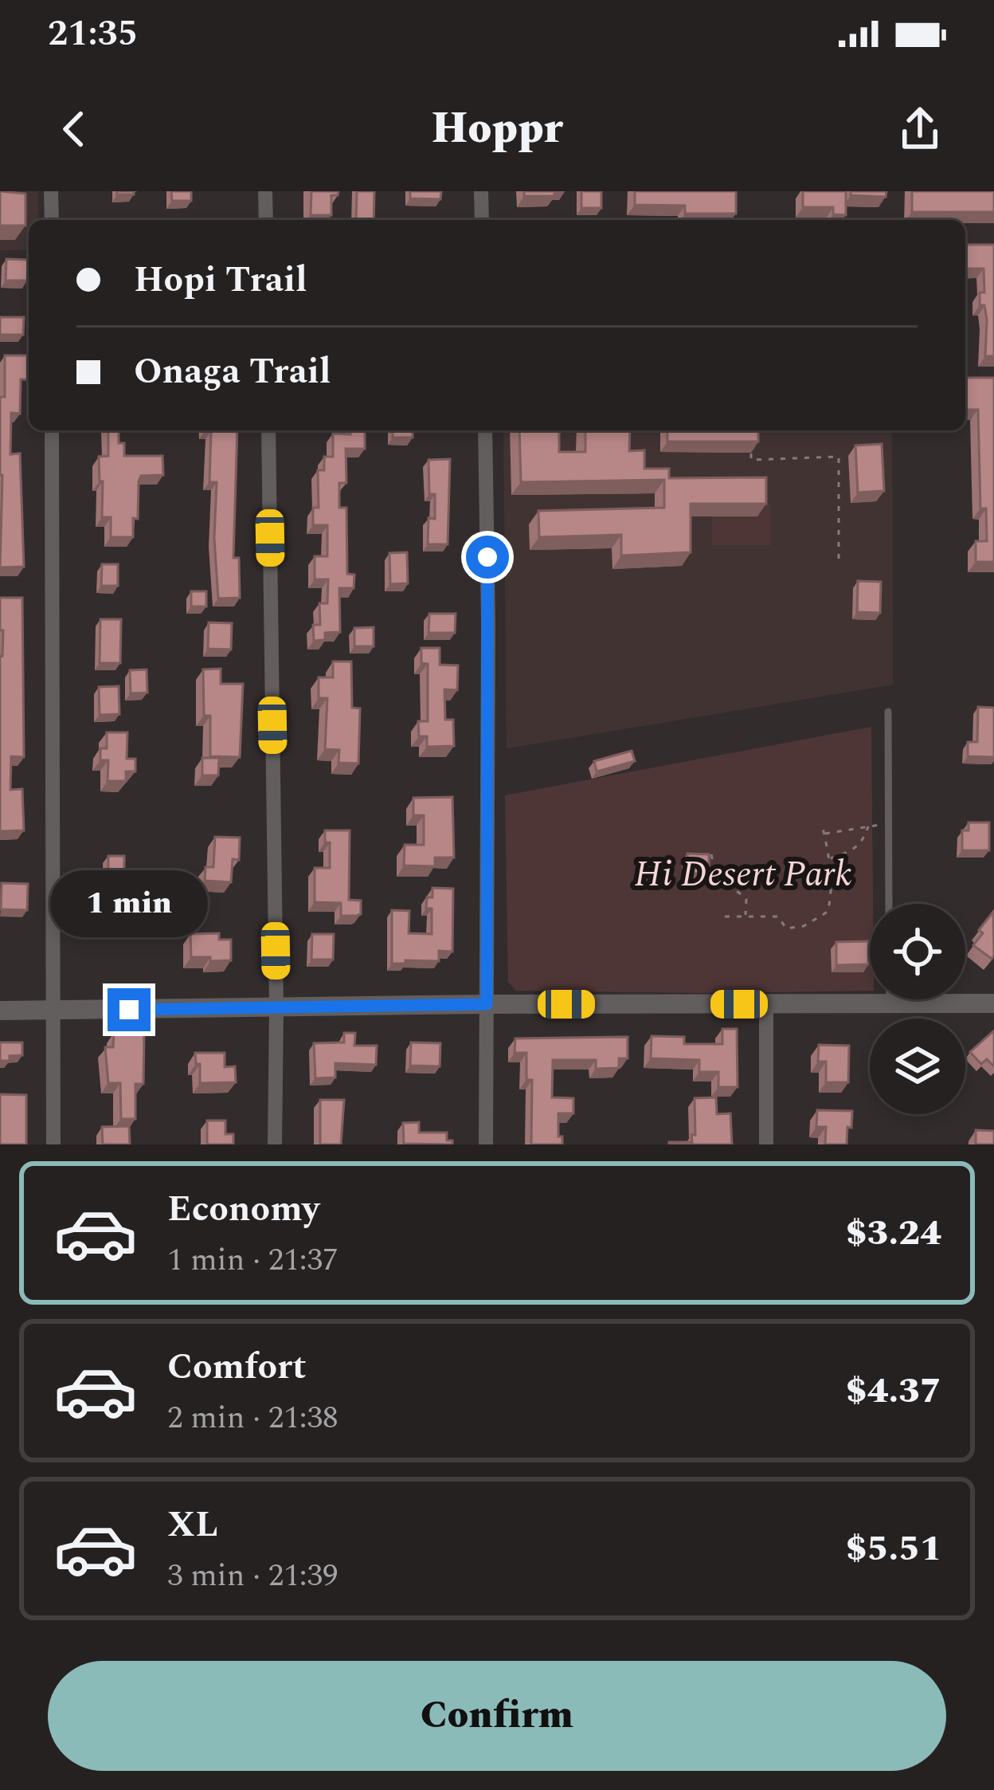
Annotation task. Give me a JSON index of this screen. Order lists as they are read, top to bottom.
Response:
{
  "parks": ["Hi Desert Park"],
  "page": {
    "status": "21:35",
    "header": "Hoppr",
    "banner": ["Hopi Trail", "Onaga Trail"],
    "bubble": "1 min",
    "list": [
      {
        "name": "Economy",
        "note": "1 min · 21:37",
        "value": "$3.24"
      },
      {
        "name": "Comfort",
        "note": "2 min · 21:38",
        "value": "$4.37"
      },
      {
        "name": "XL",
        "note": "3 min · 21:39",
        "value": "$5.51"
      }
    ],
    "buttons": "Confirm"
  }
}
